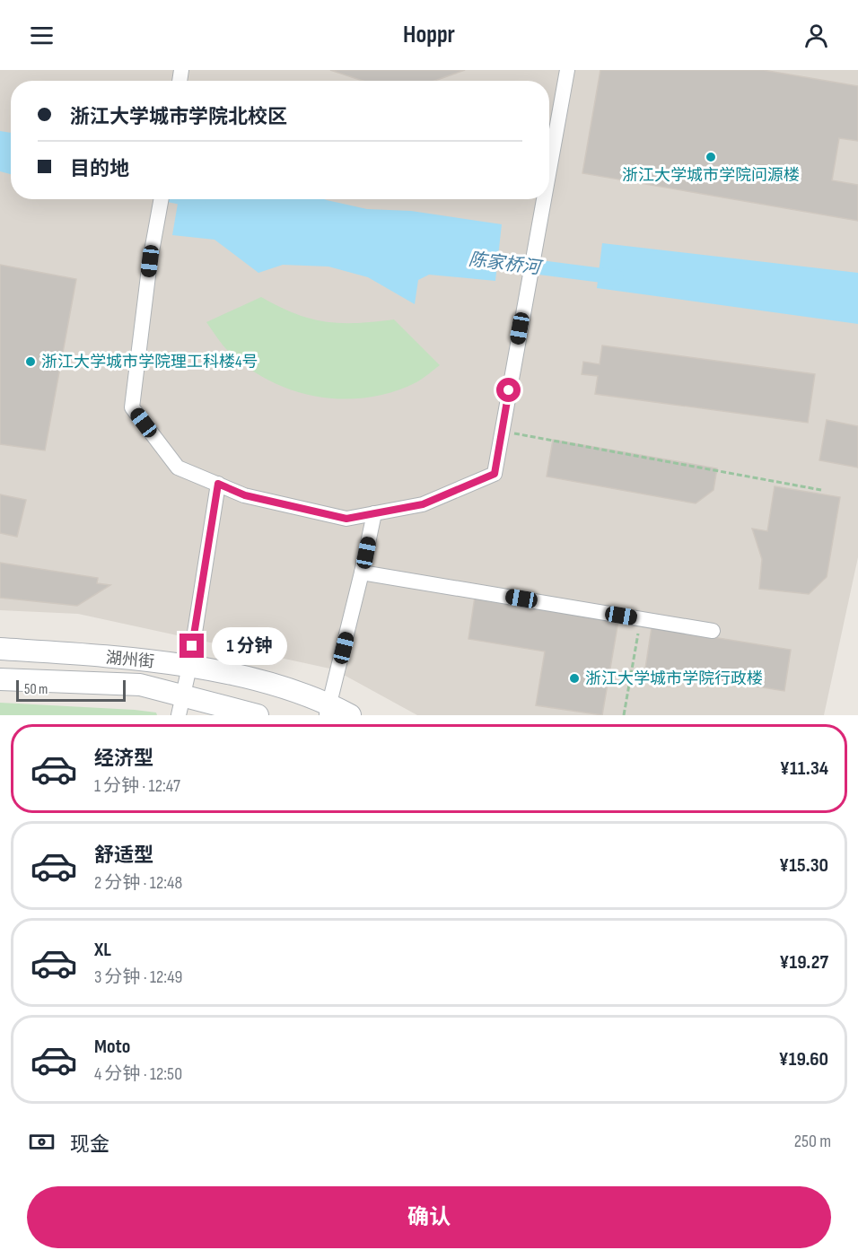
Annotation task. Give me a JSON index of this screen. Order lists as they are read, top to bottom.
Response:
{
  "streets": {
    "main road": ["湖州街"]
  },
  "water": ["陈家桥河"],
  "places": ["浙江大学城市学院问源楼", "浙江大学城市学院理工科楼4号", "浙江大学城市学院行政楼"],
  "scale_bar": "50 m",
  "page": {
    "header": "Hoppr",
    "banner": ["浙江大学城市学院北校区", "目的地"],
    "bubble": "1 分钟",
    "scale": "50 m",
    "list": [
      {
        "name": "经济型",
        "note": "1 分钟 · 12:47",
        "value": "¥11.34"
      },
      {
        "name": "舒适型",
        "note": "2 分钟 · 12:48",
        "value": "¥15.30"
      },
      {
        "name": "XL",
        "note": "3 分钟 · 12:49",
        "value": "¥19.27"
      },
      {
        "name": "Moto",
        "note": "4 分钟 · 12:50",
        "value": "¥19.60"
      }
    ],
    "pay": ["现金", "250 m"],
    "buttons": "确认"
  }
}
